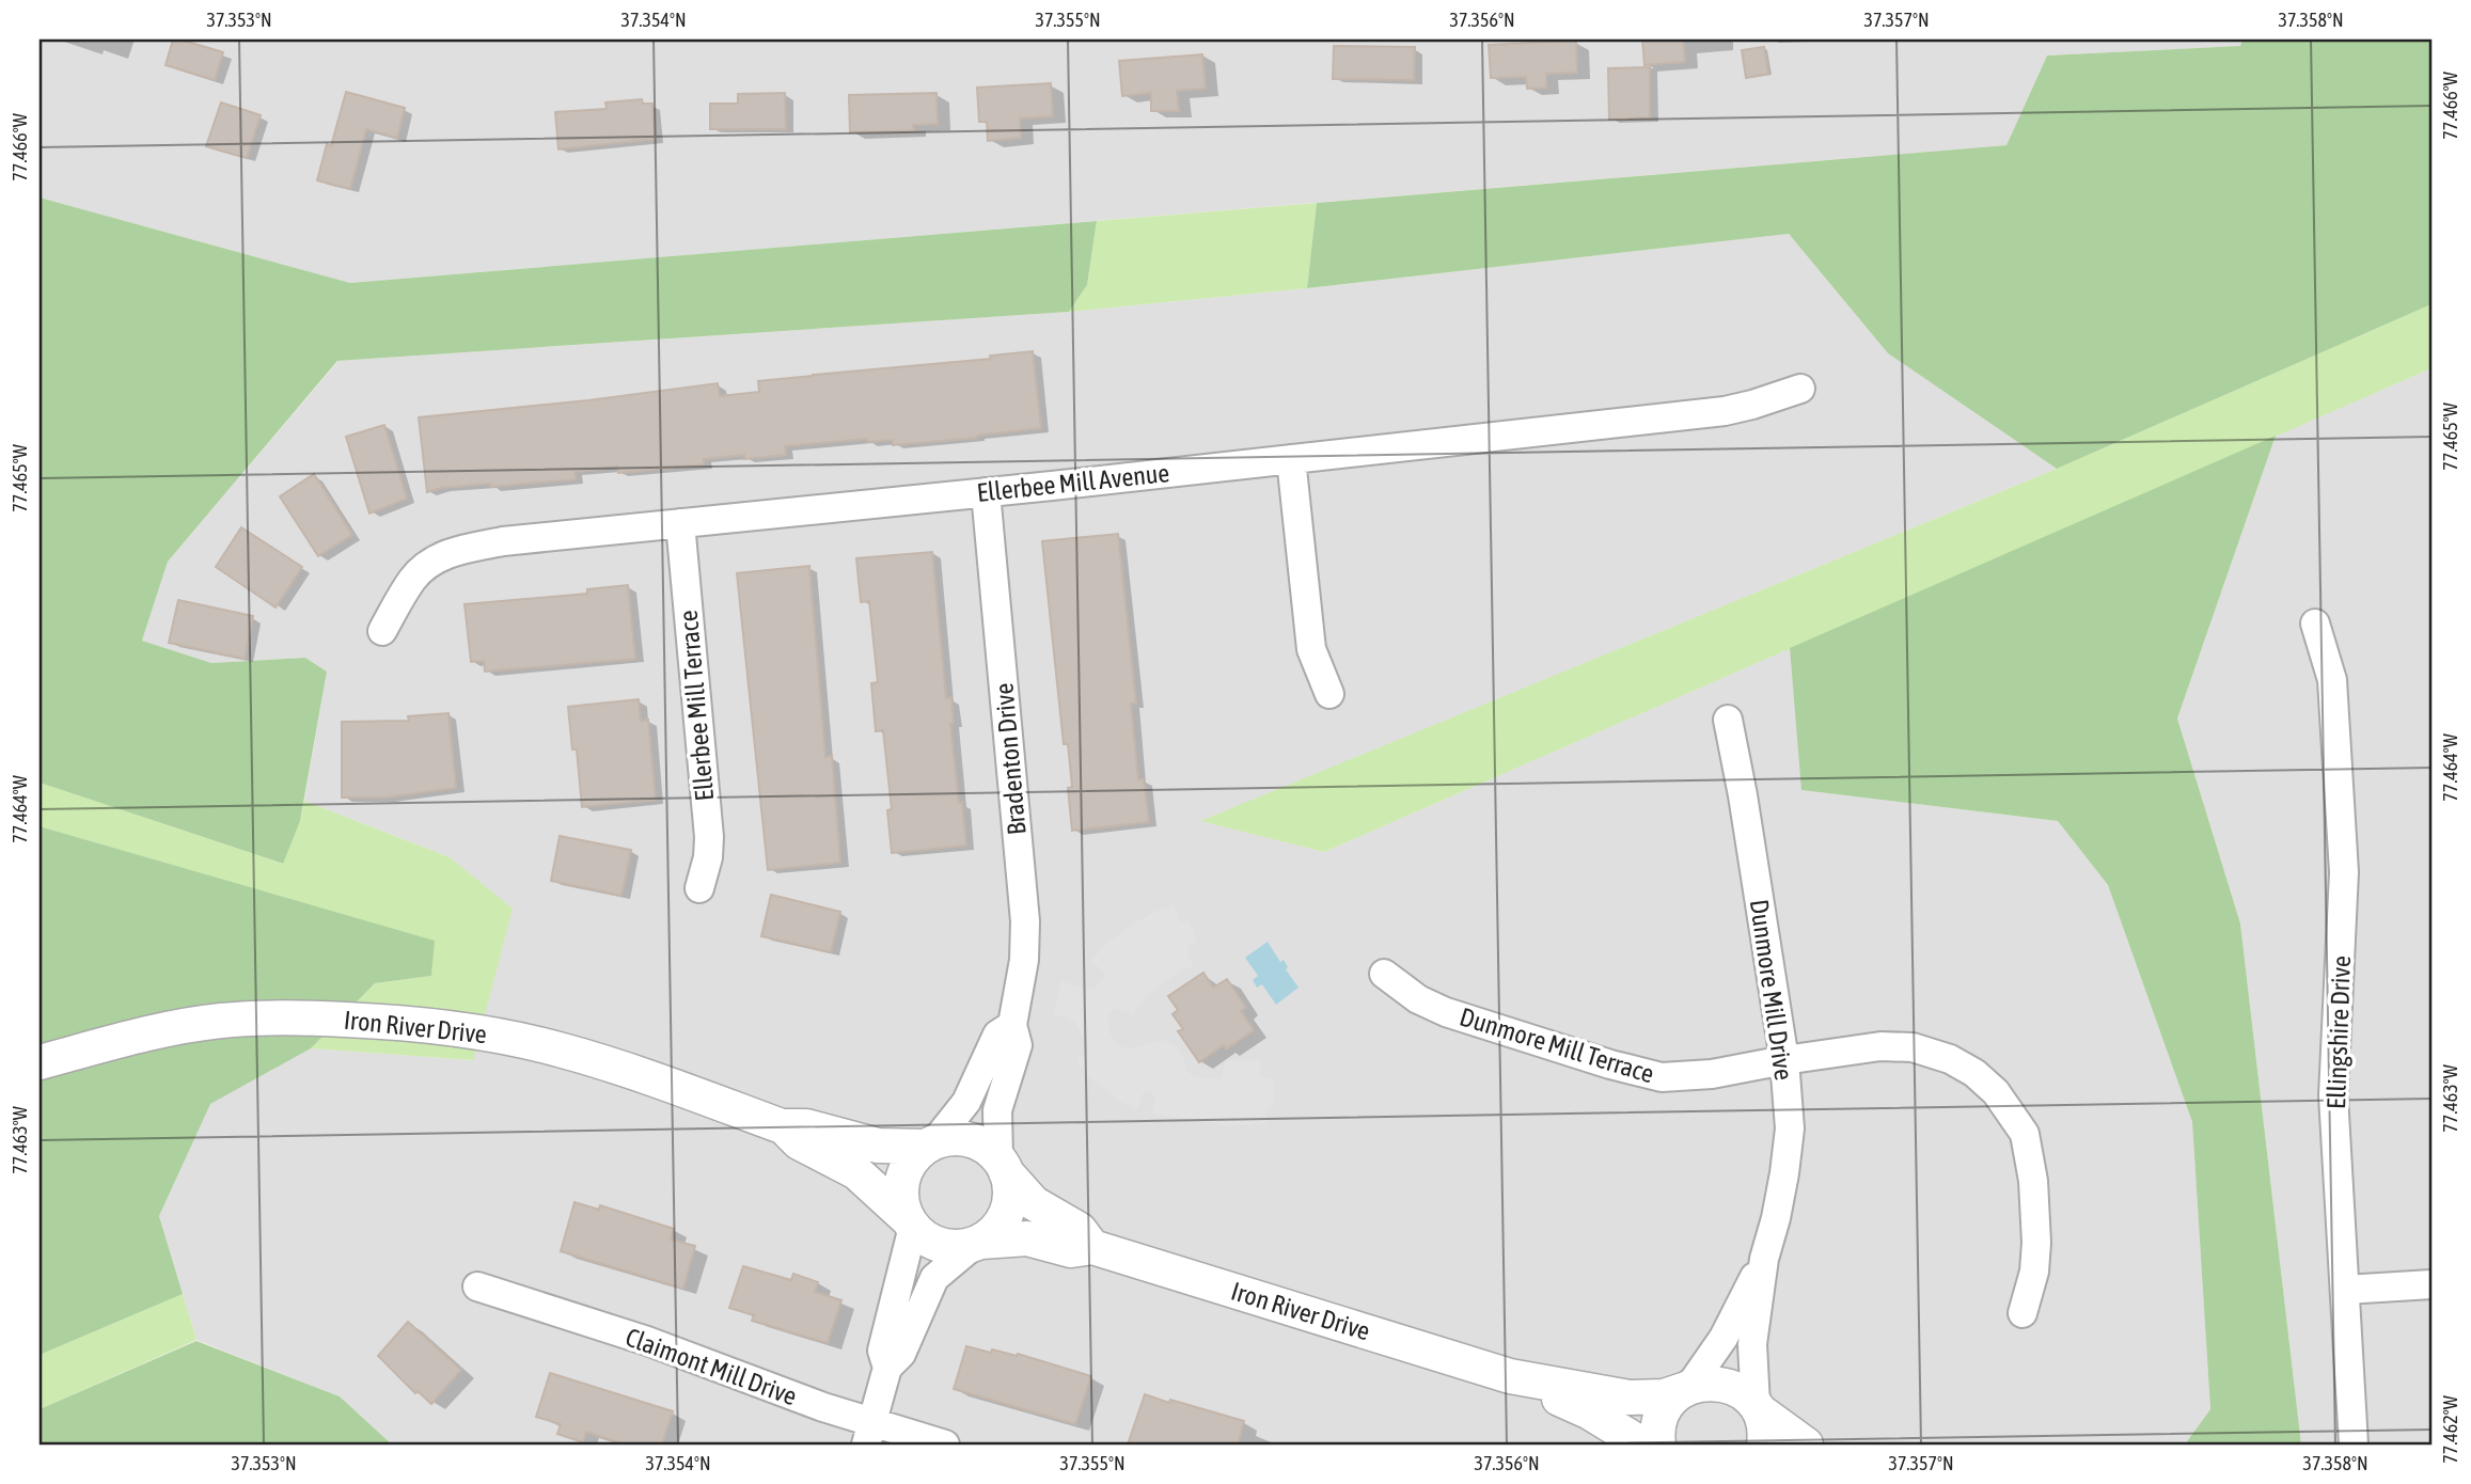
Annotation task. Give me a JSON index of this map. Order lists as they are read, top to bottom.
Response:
{
  "streets": {
    "street": [
      "Ellerbee Mill Avenue",
      "Ellerbee Mill Terrace",
      "Bradenton Drive",
      "Dunmore Mill Drive",
      "Iron River Drive",
      "Ellingshire Drive",
      "Dunmore Mill Terrace",
      "Claimont Mill Drive"
    ]
  },
  "crossings": [
    ["Ellerbee Mill Avenue", "Ellerbee Mill Terrace"],
    ["Ellerbee Mill Avenue", "Bradenton Drive"],
    ["Bradenton Drive", "Iron River Drive"],
    ["Dunmore Mill Drive", "Iron River Drive"],
    ["Dunmore Mill Drive", "Dunmore Mill Terrace"]
  ],
  "coordinates": [
    "37.353°N",
    "37.354°N",
    "37.355°N",
    "37.356°N",
    "37.357°N",
    "37.358°N",
    "77.466°W",
    "77.465°W",
    "77.464°W",
    "77.463°W",
    "77.462°W"
  ]
}
